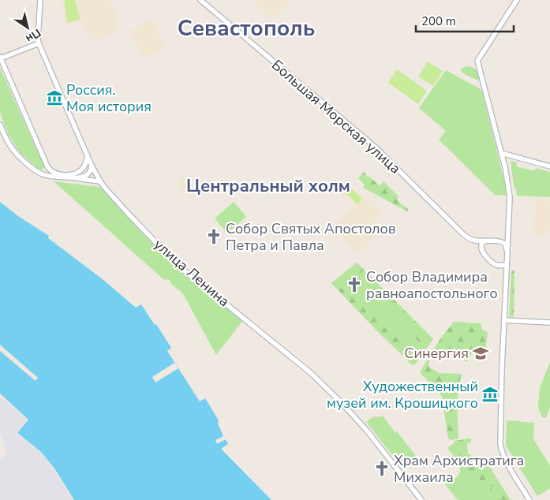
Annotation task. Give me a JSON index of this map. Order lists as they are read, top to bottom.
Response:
{
  "streets": {
    "main road": ["Большая Морская улица", "улица Ленина"]
  },
  "districts": ["Севастополь", "Центральный холм"],
  "places": {
    "museum": ["Россия. Моя история", "Художественный музей им. Крошицкого"],
    "church": ["Собор Святых Апостолов Петра и Павла", "Собор Владимира равноапостольного", "Храм Архистратига Михаила"],
    "school or university": ["Синергия"]
  },
  "scale_bar": "200 m",
  "north": "bottom right"
}
